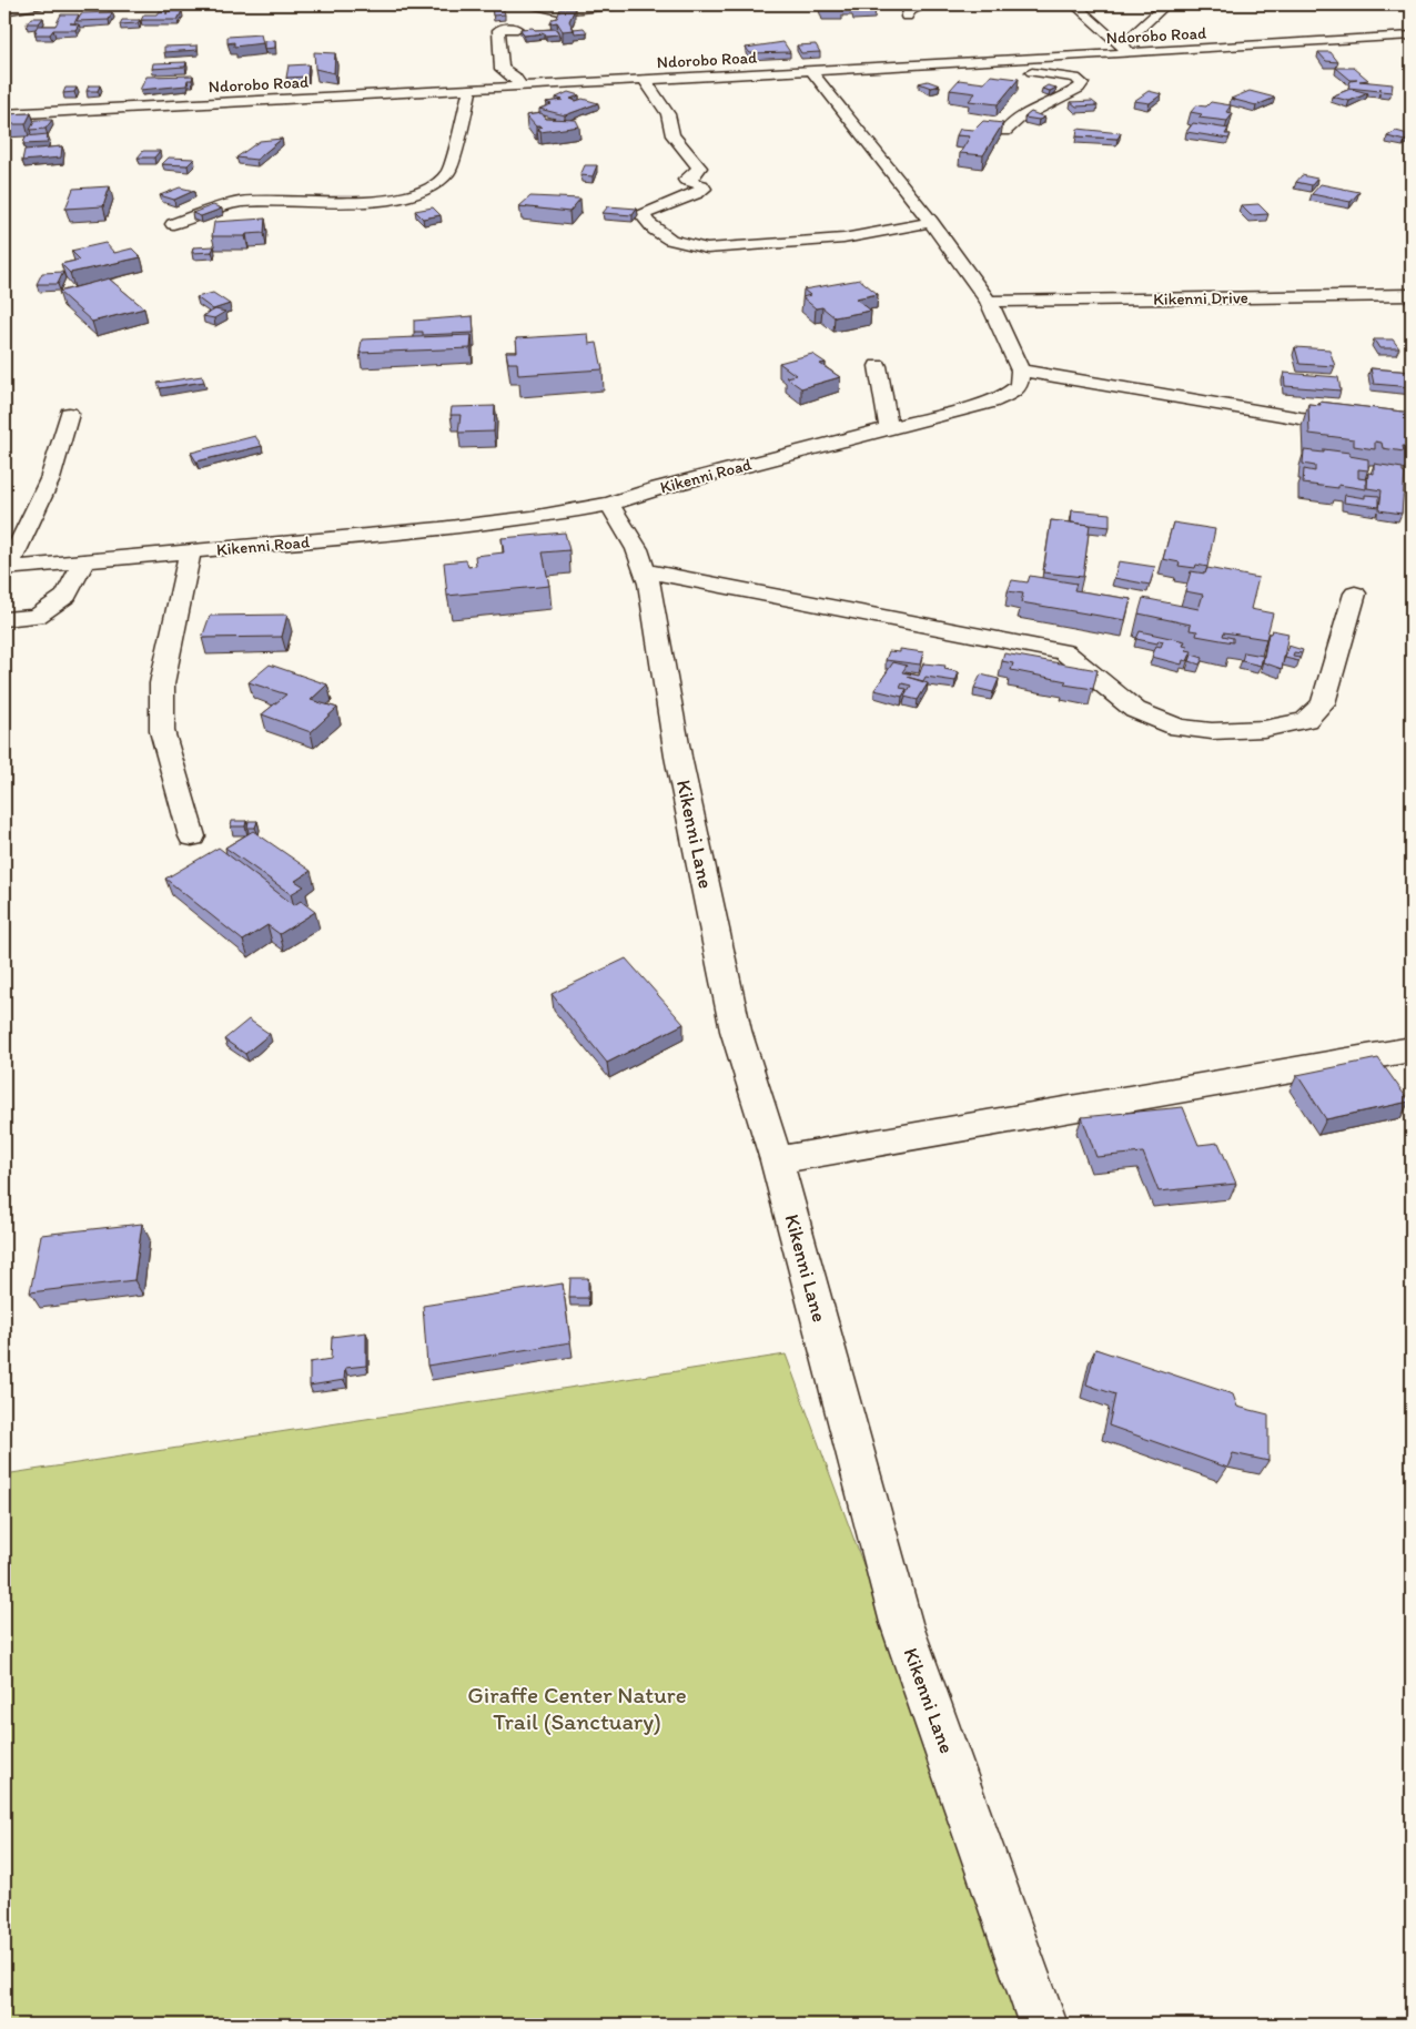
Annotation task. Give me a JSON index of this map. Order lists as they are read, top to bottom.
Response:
{
  "streets": {
    "street": [
      "Ndorobo Road",
      "Kikenni Drive",
      "Kikenni Road",
      "Kikenni Lane"
    ]
  },
  "crossings": [
    ["Kikenni Road", "Kikenni Lane"]
  ],
  "parks": ["Giraffe Center Nature Trail (Sanctuary)"]
}
